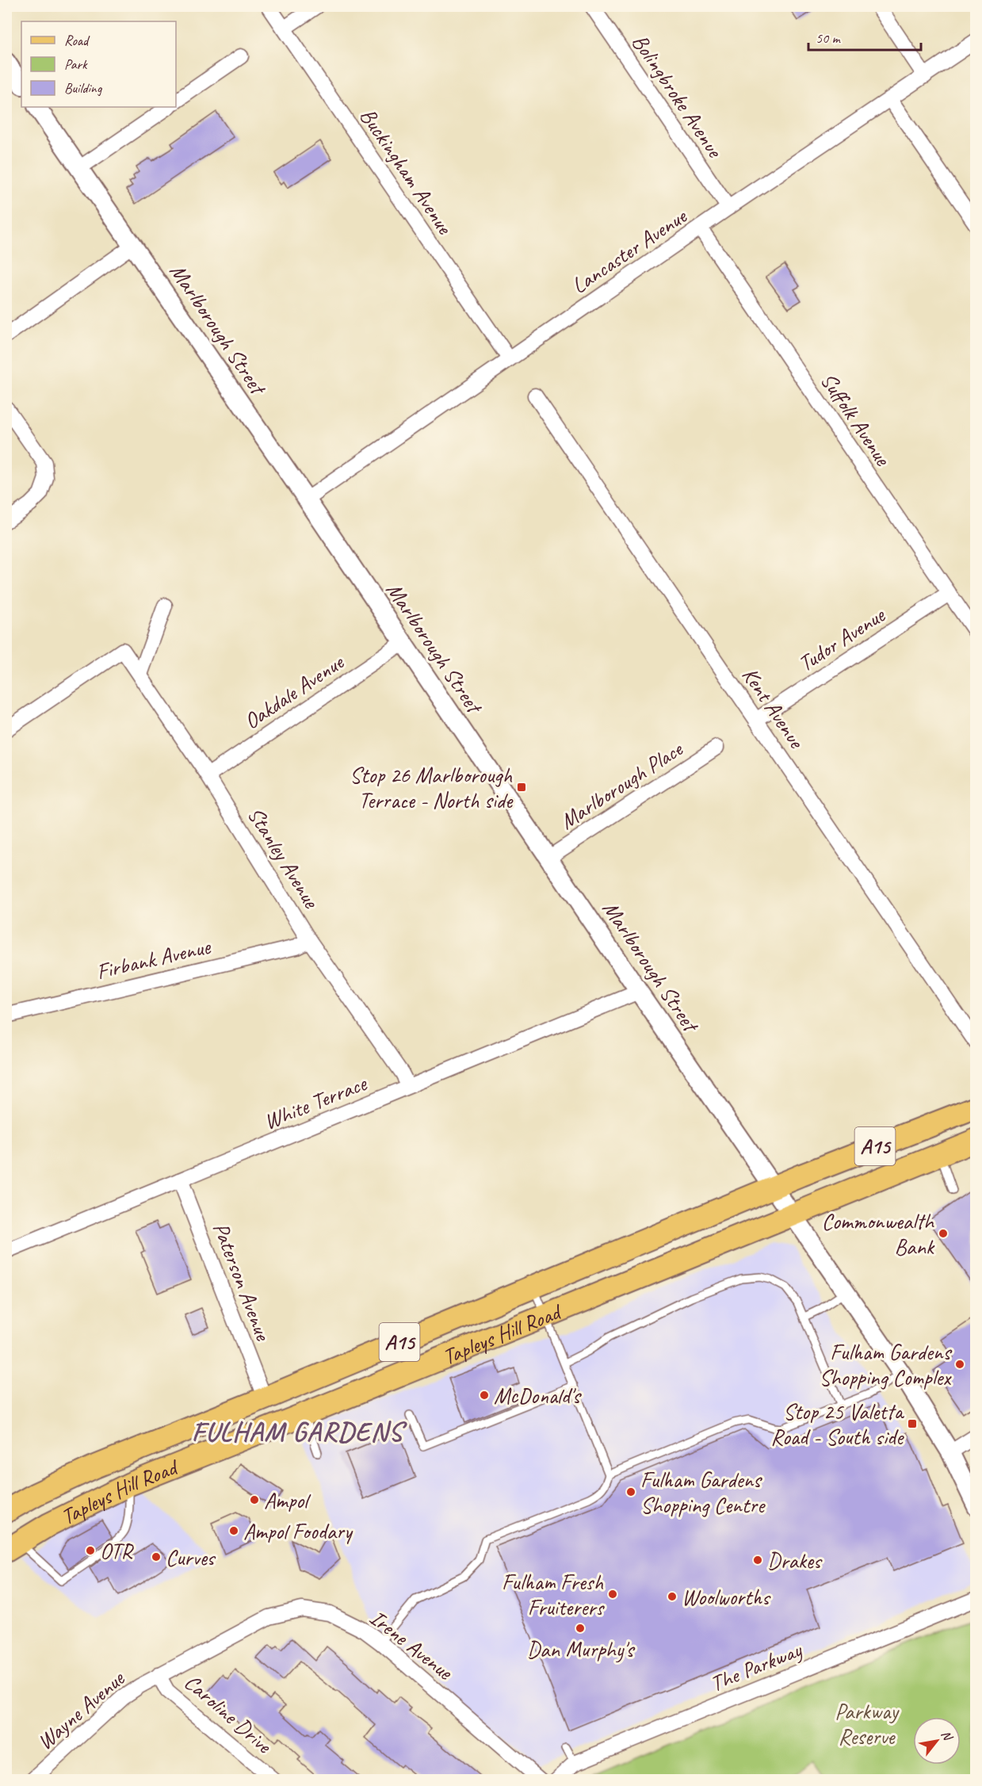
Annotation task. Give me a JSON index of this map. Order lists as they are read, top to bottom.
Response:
{
  "streets": {
    "main road": ["A15", "Tapleys Hill Road"],
    "street": [
      "Bolingbroke Avenue",
      "Buckingham Avenue",
      "Lancaster Avenue",
      "Marlborough Street",
      "Suffolk Avenue",
      "Tudor Avenue",
      "Oakdale Avenue",
      "Kent Avenue",
      "Marlborough Place",
      "Stanley Avenue",
      "Firbank Avenue",
      "White Terrace",
      "Paterson Avenue",
      "Irene Avenue",
      "The Parkway",
      "Wayne Avenue",
      "Caroline Drive"
    ]
  },
  "crossings": [
    ["Bolingbroke Avenue", "Lancaster Avenue"],
    ["Buckingham Avenue", "Lancaster Avenue"],
    ["Lancaster Avenue", "Marlborough Street"],
    ["Lancaster Avenue", "Suffolk Avenue"],
    ["Marlborough Street", "Oakdale Avenue"],
    ["Marlborough Street", "Marlborough Place"],
    ["Marlborough Street", "White Terrace"],
    ["Marlborough Street", "Tapleys Hill Road"],
    ["Suffolk Avenue", "Tudor Avenue"],
    ["Tudor Avenue", "Kent Avenue"],
    ["Oakdale Avenue", "Stanley Avenue"],
    ["Stanley Avenue", "Firbank Avenue"],
    ["Stanley Avenue", "White Terrace"],
    ["White Terrace", "Paterson Avenue"],
    ["Paterson Avenue", "Tapleys Hill Road"],
    ["Irene Avenue", "Wayne Avenue"],
    ["Irene Avenue", "Caroline Drive"],
    ["Wayne Avenue", "Caroline Drive"]
  ],
  "districts": ["FULHAM GARDENS"],
  "parks": ["Parkway Reserve"],
  "places": {
    "transit": ["Stop 26 Marlborough Terrace - North side", "Stop 25 Valetta Road - South side"],
    "other": [
      "Commonwealth Bank",
      "Fulham Gardens Shopping Complex",
      "McDonald's",
      "Fulham Gardens Shopping Centre",
      "Ampol",
      "Ampol Foodary",
      "OTR",
      "Curves",
      "Drakes",
      "Fulham Fresh Fruiterers",
      "Woolworths",
      "Dan Murphy's"
    ]
  },
  "legend": ["Road", "Park", "Building"],
  "scale_bar": "50 m",
  "north": "top right"
}
